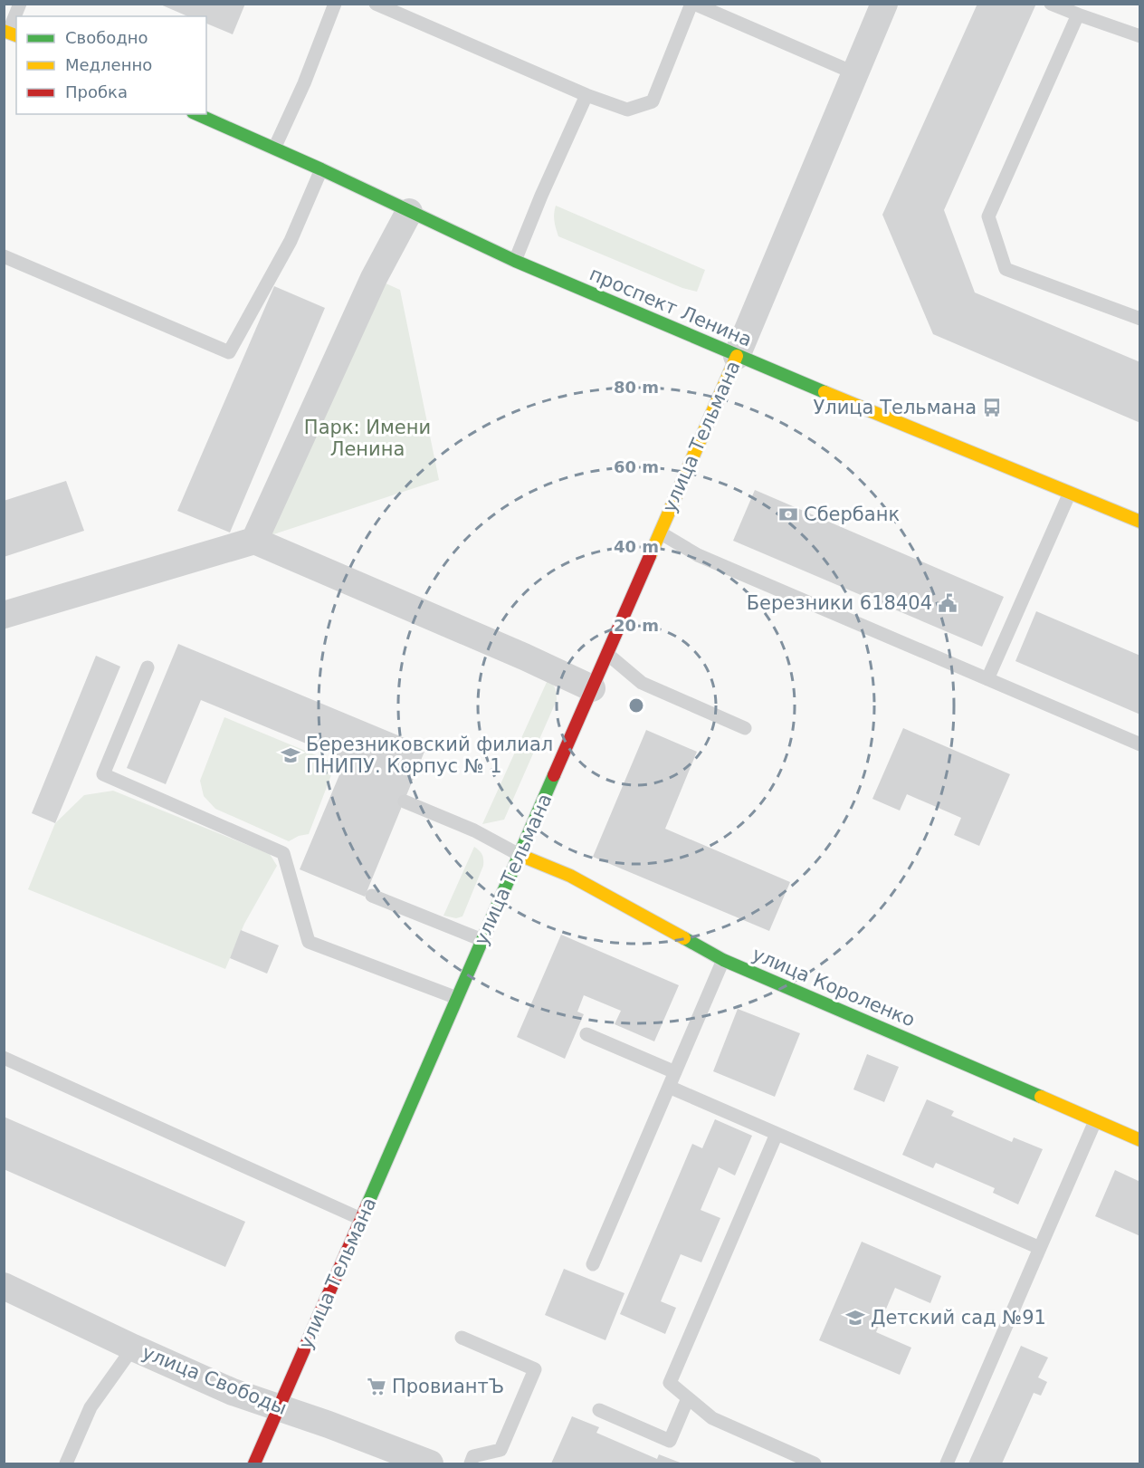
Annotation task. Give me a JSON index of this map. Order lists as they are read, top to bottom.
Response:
{
  "streets": {
    "main road": ["проспект Ленина", "улица Тельмана", "улица Короленко"],
    "street": ["улица Свободы"]
  },
  "crossings": [
    ["проспект Ленина", "улица Тельмана"],
    ["улица Тельмана", "улица Короленко"],
    ["улица Тельмана", "улица Свободы"]
  ],
  "parks": ["Парк: Имени Ленина"],
  "places": {
    "bus stop": ["Улица Тельмана"],
    "bank": ["Сбербанк"],
    "public building": ["Березники 618404"],
    "school or university": ["Березниковский филиал ПНИПУ. Корпус № 1", "Детский сад №91"],
    "supermarket": ["ПровиантЪ"]
  },
  "legend": ["Свободно", "Медленно", "Пробка"],
  "rings": [
    "80 m",
    "60 m",
    "40 m",
    "20 m"
  ]
}
